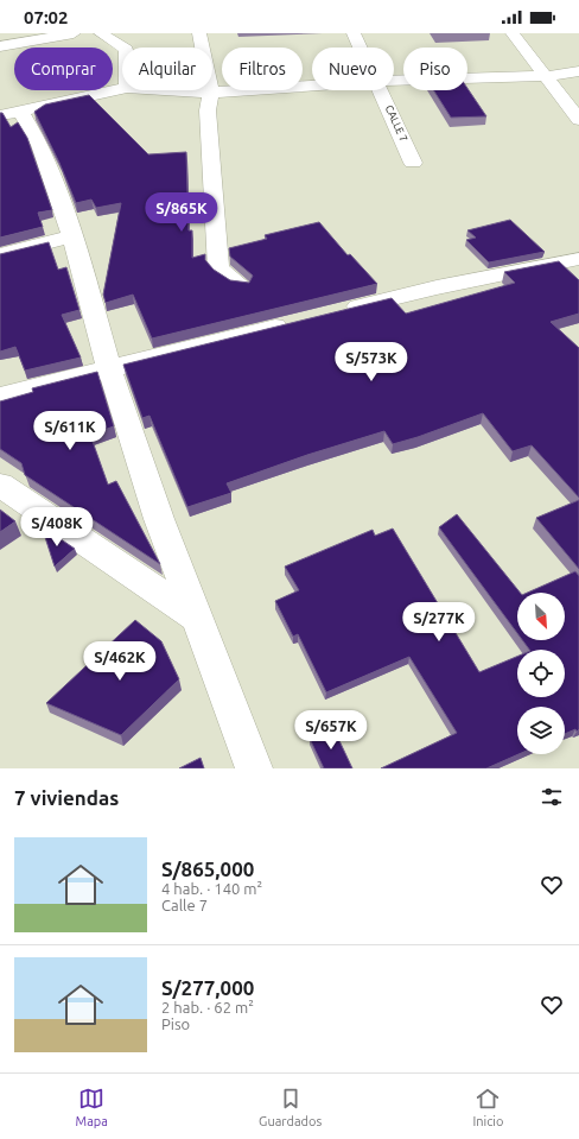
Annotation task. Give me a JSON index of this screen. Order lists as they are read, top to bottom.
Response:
{
  "streets": {
    "street": ["CALLE 7"]
  },
  "north": "bottom right",
  "page": {
    "status": "07:02",
    "chip": [
      "Comprar",
      "Alquilar",
      "Filtros",
      "Nuevo",
      "Piso"
    ],
    "price": [
      "S/865K",
      "S/573K",
      "S/611K",
      "S/408K",
      "S/277K",
      "S/462K",
      "S/657K"
    ],
    "heading": "7 viviendas",
    "list": [
      {
        "name": "S/865,000",
        "note": "4 hab. · 140 m² · Calle 7"
      },
      {
        "name": "S/277,000",
        "note": "2 hab. · 62 m² · Piso"
      }
    ],
    "tabs": ["Mapa", "Guardados", "Inicio"]
  }
}
